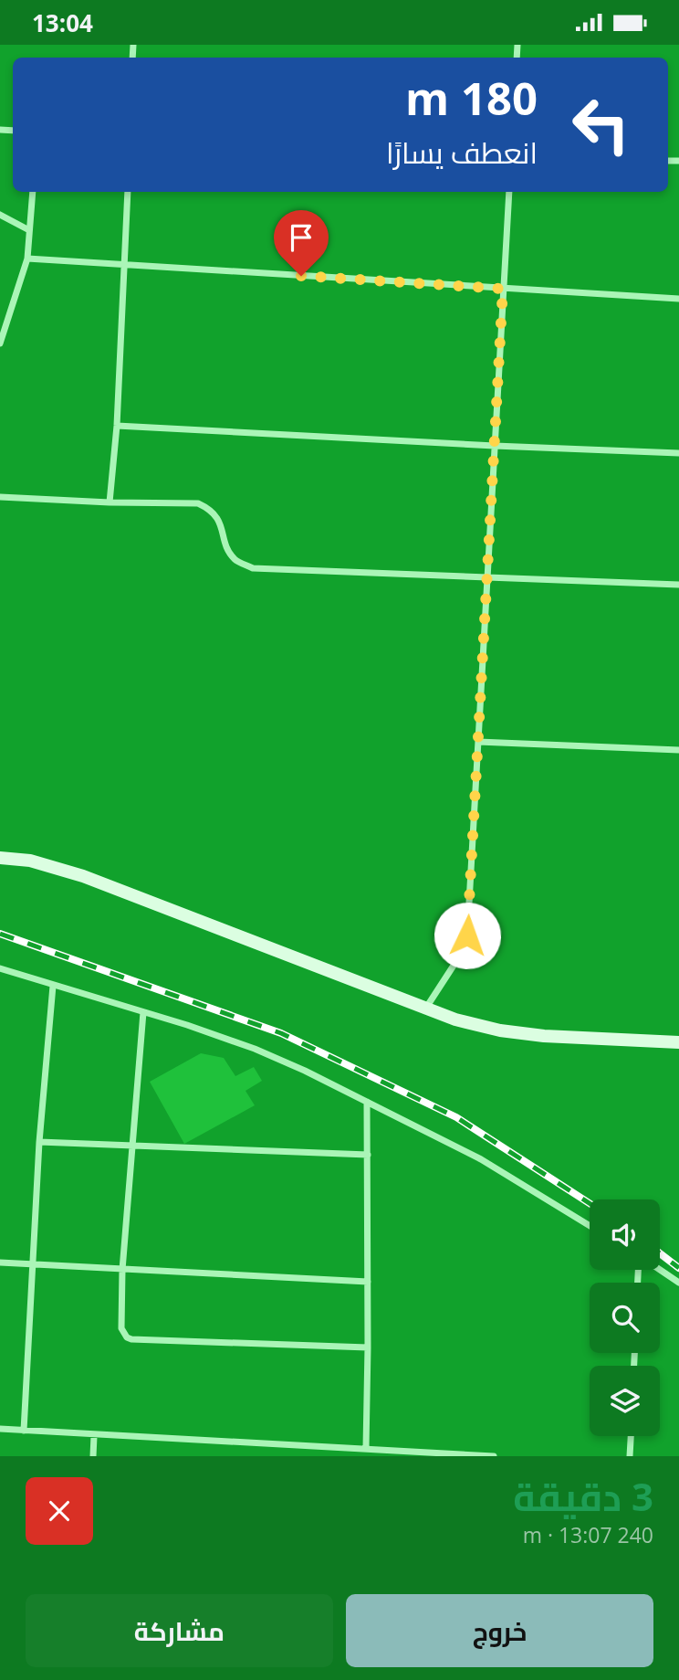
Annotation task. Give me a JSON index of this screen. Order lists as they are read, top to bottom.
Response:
{
  "page": {
    "status": "13:04",
    "turn": ["180 m", "انعطف يسارًا"],
    "heading": ["3 دقيقة", "240 m · 13:07"],
    "buttons": ["خروج", "مشاركة"]
  }
}
